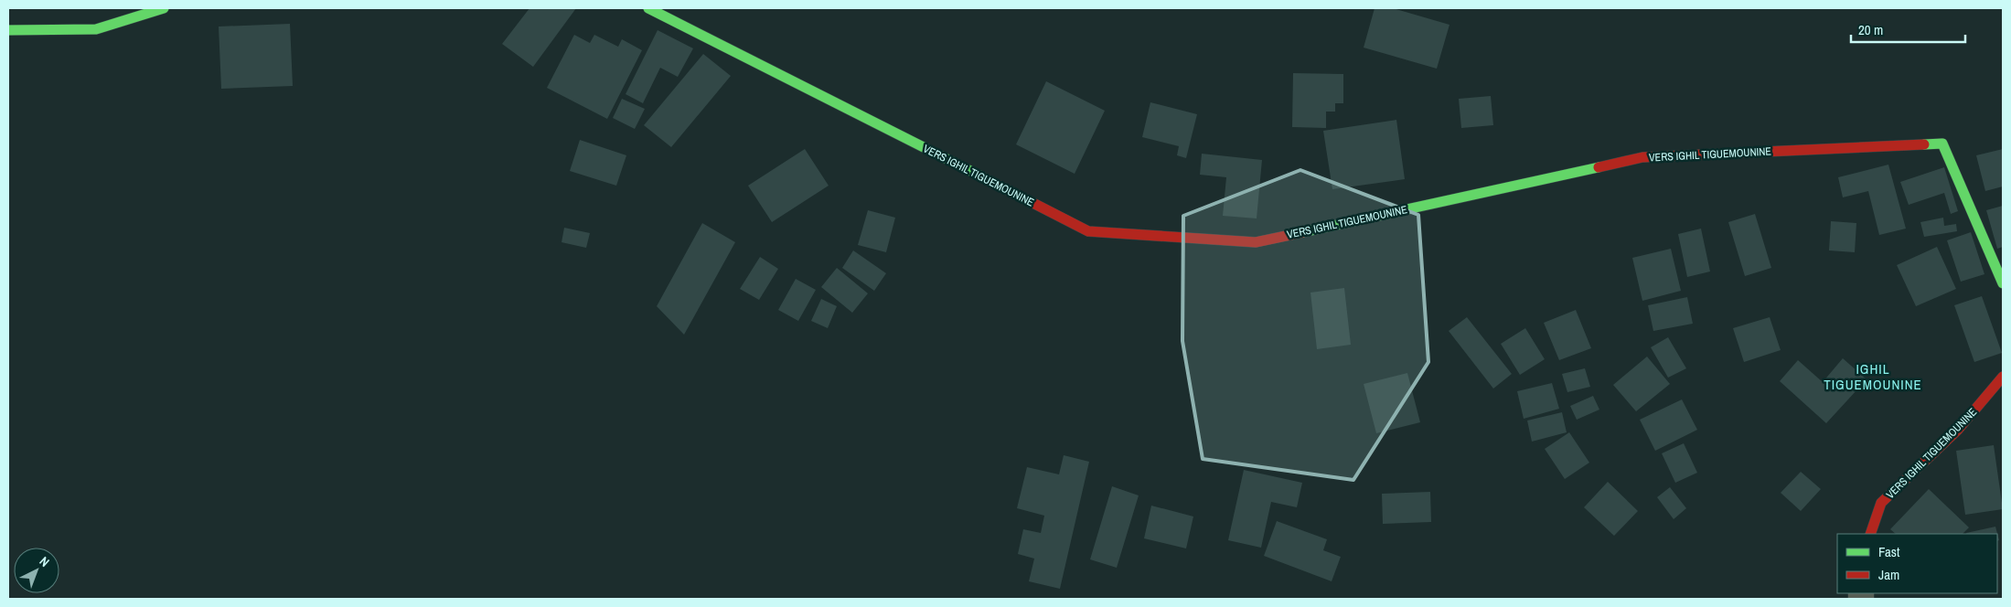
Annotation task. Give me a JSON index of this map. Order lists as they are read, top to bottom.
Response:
{
  "streets": {
    "street": ["VERS IGHIL TIGUEMOUNINE"]
  },
  "districts": ["IGHIL TIGUEMOUNINE"],
  "legend": ["Fast", "Jam"],
  "scale_bar": "20 m",
  "north": "top right"
}
